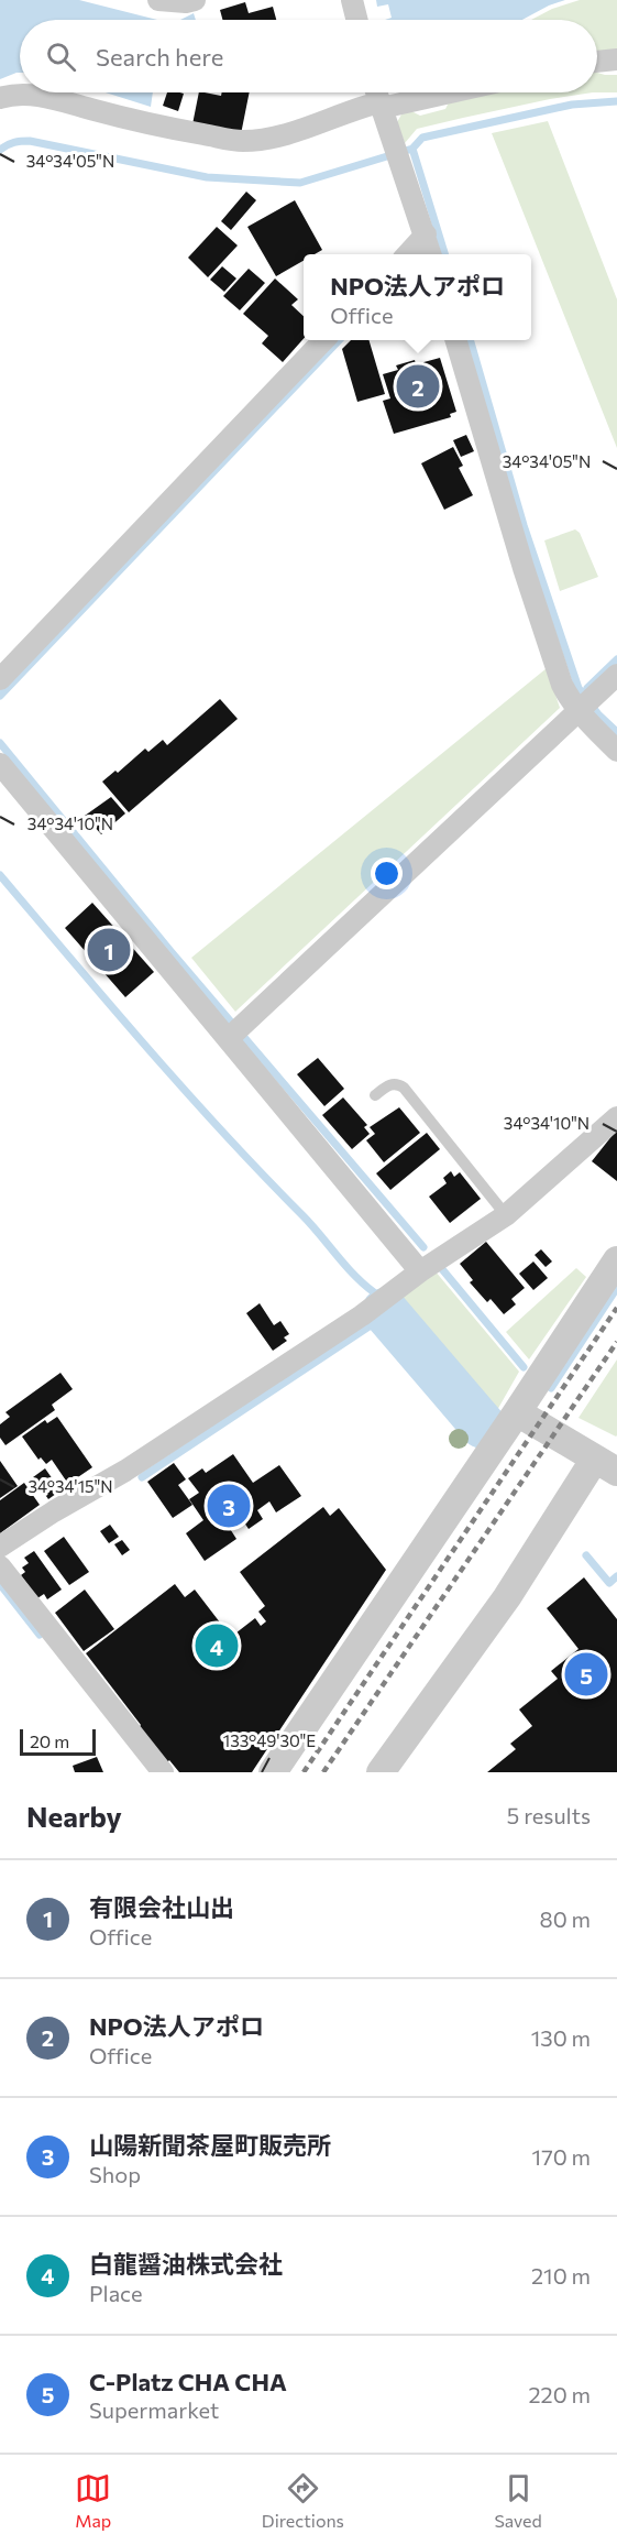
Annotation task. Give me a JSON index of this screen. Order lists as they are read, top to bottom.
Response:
{
  "scale_bar": "20 m",
  "page": {
    "search": "Search here",
    "popup": ["NPO法人アポロ", "Office"],
    "pins": [
      "2",
      "1",
      "3",
      "4",
      "5"
    ],
    "scale": "20 m",
    "heading": ["Nearby", "5 results"],
    "list": [
      {
        "mark": "1",
        "name": "有限会社山出",
        "note": "Office",
        "value": "80 m"
      },
      {
        "mark": "2",
        "name": "NPO法人アポロ",
        "note": "Office",
        "value": "130 m"
      },
      {
        "mark": "3",
        "name": "山陽新聞茶屋町販売所",
        "note": "Shop",
        "value": "170 m"
      },
      {
        "mark": "4",
        "name": "白龍醤油株式会社",
        "note": "Place",
        "value": "210 m"
      },
      {
        "mark": "5",
        "name": "C-Platz CHA CHA",
        "note": "Supermarket",
        "value": "220 m"
      }
    ],
    "nav": ["Map", "Directions", "Saved"]
  },
  "coordinates": [
    "34°34'05\"N",
    "34°34'10\"N",
    "34°34'15\"N",
    "133°49'30\"E"
  ]
}
